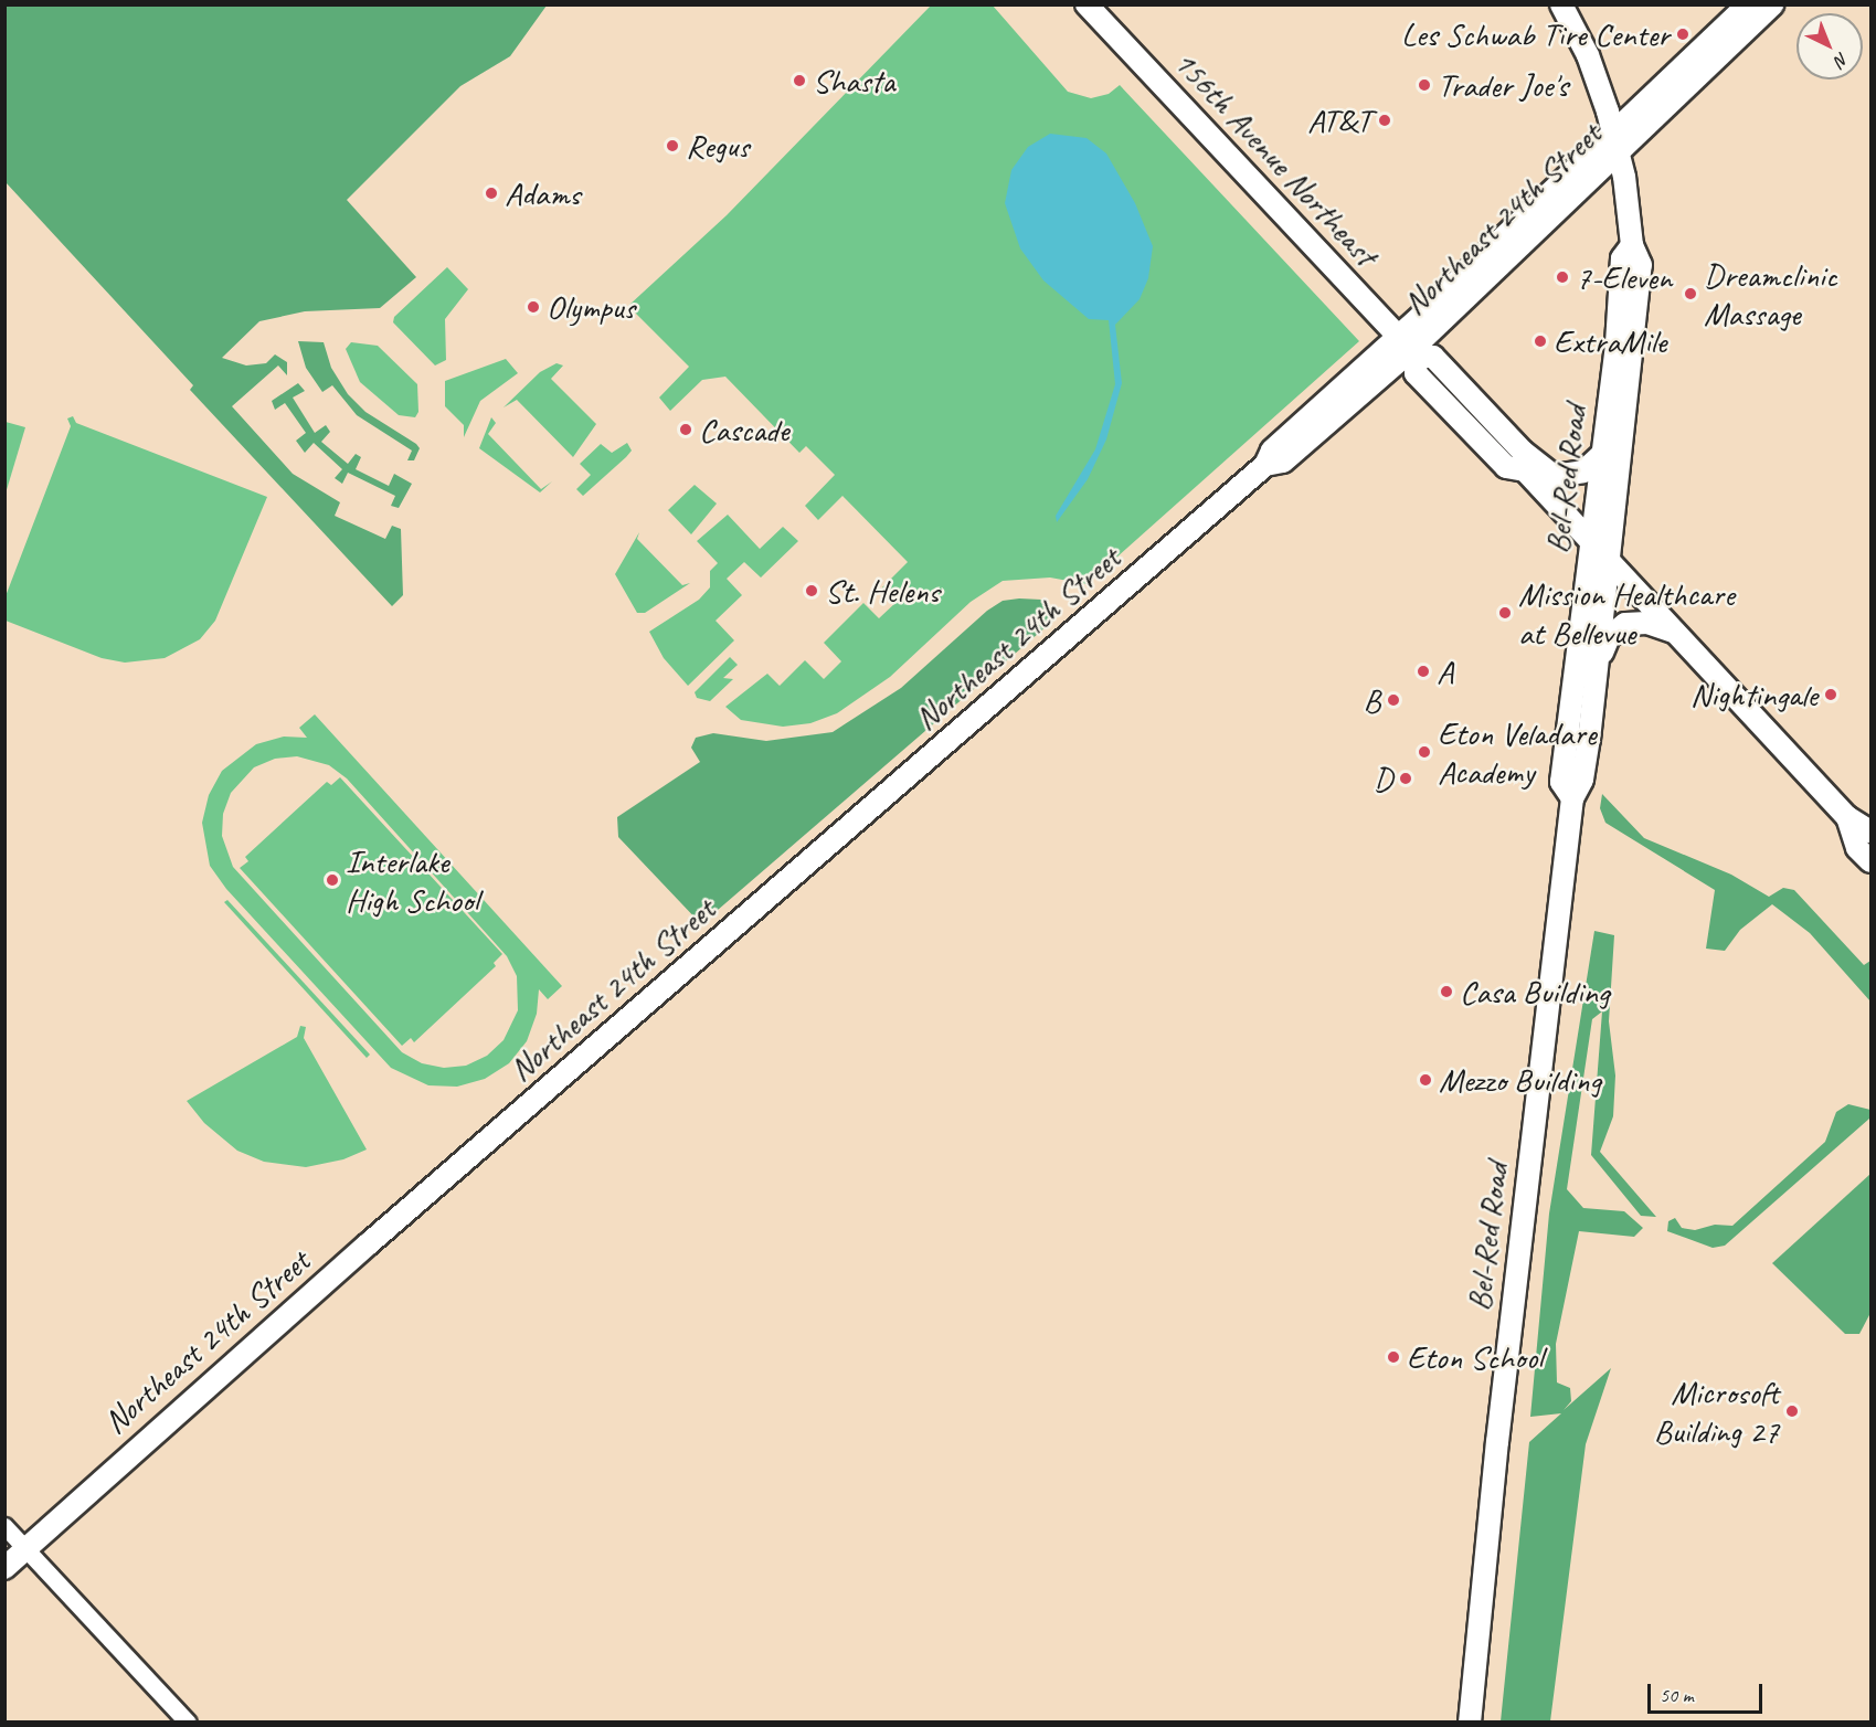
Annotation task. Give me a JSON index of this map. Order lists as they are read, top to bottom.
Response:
{
  "streets": {
    "main road": ["156th Avenue Northeast", "Northeast 24th Street", "Bel-Red Road"]
  },
  "crossings": [
    ["156th Avenue Northeast", "Northeast 24th Street"],
    ["156th Avenue Northeast", "Bel-Red Road"],
    ["Northeast 24th Street", "Bel-Red Road"]
  ],
  "places": [
    "Les Schwab Tire Center",
    "Shasta",
    "Trader Joe's",
    "AT&T",
    "Regus",
    "Adams",
    "7-Eleven",
    "Dreamclinic Massage",
    "Olympus",
    "ExtraMile",
    "Cascade",
    "St. Helens",
    "Mission Healthcare at Bellevue",
    "A",
    "Nightingale",
    "B",
    "Eton Veladare Academy",
    "D",
    "Interlake High School",
    "Casa Building",
    "Mezzo Building",
    "Eton School",
    "Microsoft Building 27"
  ],
  "scale_bar": "50 m",
  "north": "bottom right"
}
